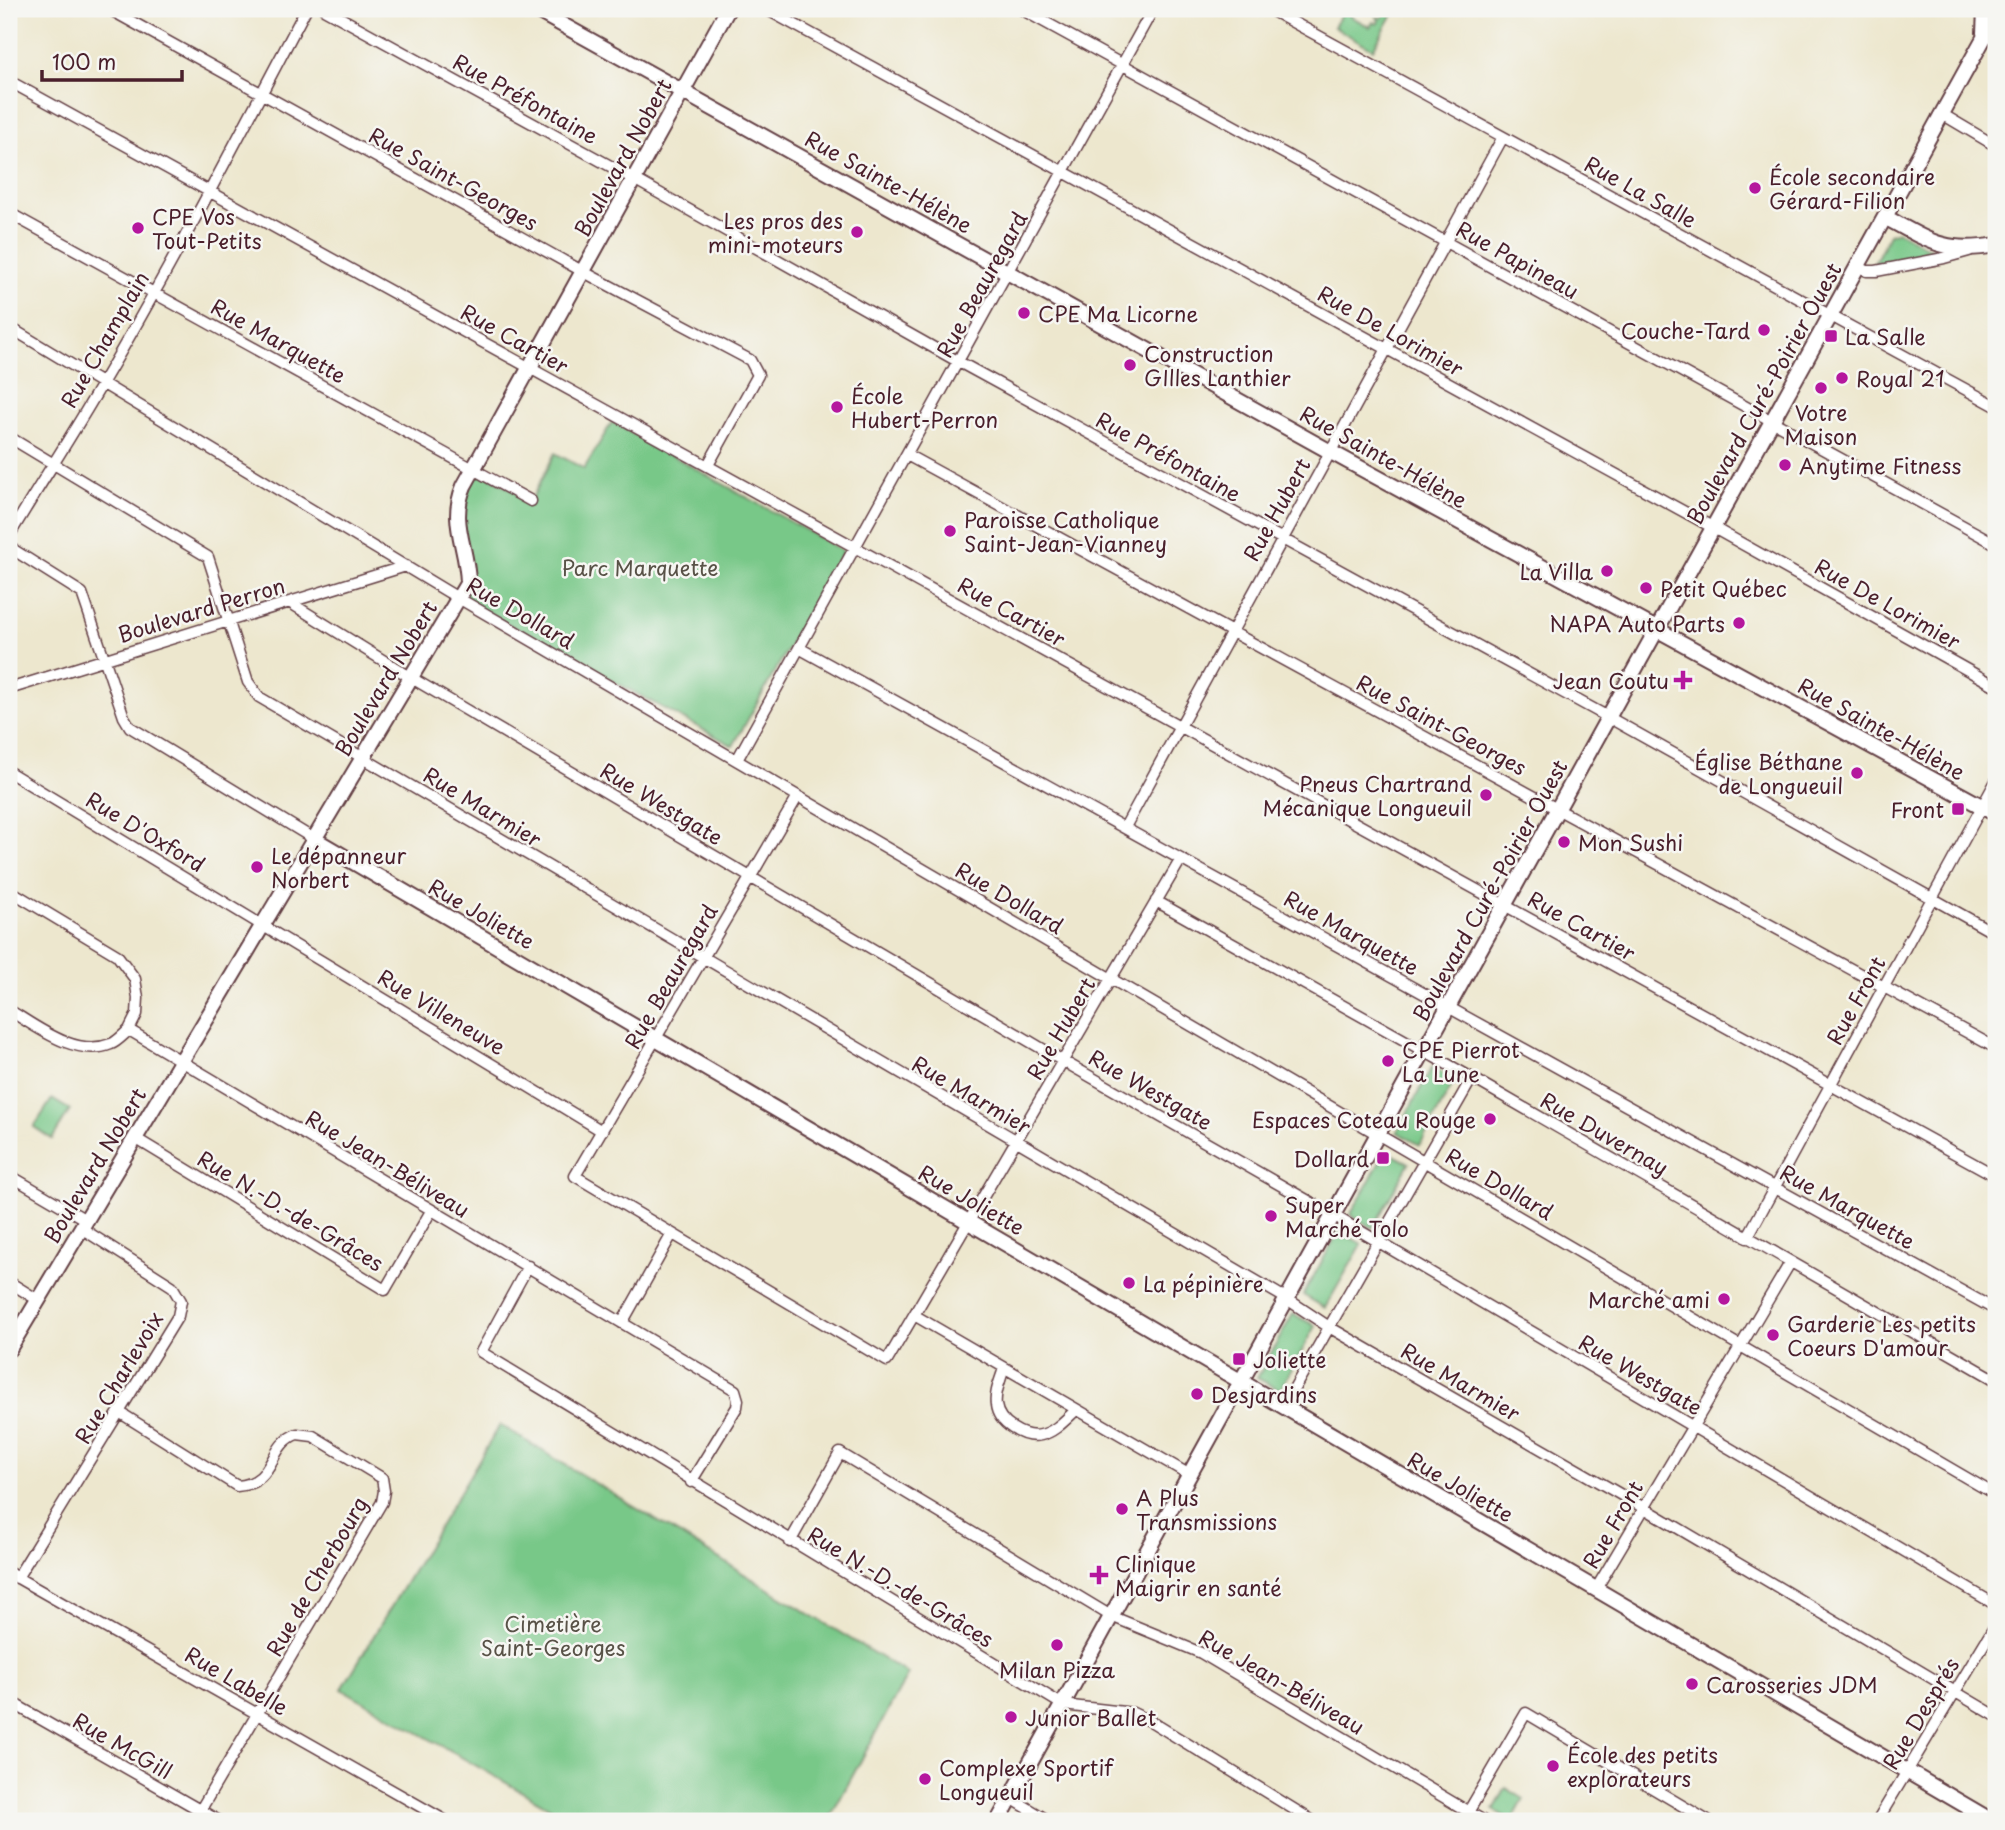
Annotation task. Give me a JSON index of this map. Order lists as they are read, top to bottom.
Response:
{
  "streets": {
    "street": [
      "Rue Préfontaine",
      "Boulevard Nobert",
      "Rue Saint-Georges",
      "Rue Sainte-Hélène",
      "Rue La Salle",
      "Rue Papineau",
      "Rue Beauregard",
      "Rue De Lorimier",
      "Rue Cartier",
      "Rue Champlain",
      "Rue Marquette",
      "Boulevard Curé-Poirier Ouest",
      "Rue Hubert",
      "Boulevard Perron",
      "Rue Dollard",
      "Rue Westgate",
      "Rue Marmier",
      "Rue D'Oxford",
      "Rue Joliette",
      "Rue Front",
      "Rue Villeneuve",
      "Rue Duvernay",
      "Rue Jean-Béliveau",
      "Rue N.-D.-de-Grâces",
      "Rue Charlevoix",
      "Rue de Cherbourg",
      "Rue Labelle",
      "Rue Després",
      "Rue McGill"
    ]
  },
  "crossings": [
    ["Rue Préfontaine", "Boulevard Nobert"],
    ["Rue Préfontaine", "Rue Beauregard"],
    ["Rue Préfontaine", "Boulevard Curé-Poirier Ouest"],
    ["Rue Préfontaine", "Rue Hubert"],
    ["Rue Préfontaine", "Rue Front"],
    ["Boulevard Nobert", "Rue Saint-Georges"],
    ["Boulevard Nobert", "Rue Sainte-Hélène"],
    ["Boulevard Nobert", "Rue Cartier"],
    ["Boulevard Nobert", "Rue Marquette"],
    ["Boulevard Nobert", "Rue Dollard"],
    ["Boulevard Nobert", "Rue Westgate"],
    ["Boulevard Nobert", "Rue Marmier"],
    ["Boulevard Nobert", "Rue D'Oxford"],
    ["Boulevard Nobert", "Rue Joliette"],
    ["Boulevard Nobert", "Rue Villeneuve"],
    ["Boulevard Nobert", "Rue Jean-Béliveau"],
    ["Boulevard Nobert", "Rue N.-D.-de-Grâces"],
    ["Boulevard Nobert", "Rue Charlevoix"],
    ["Rue Saint-Georges", "Rue Beauregard"],
    ["Rue Saint-Georges", "Rue Cartier"],
    ["Rue Saint-Georges", "Rue Champlain"],
    ["Rue Saint-Georges", "Boulevard Curé-Poirier Ouest"],
    ["Rue Saint-Georges", "Rue Hubert"],
    ["Rue Saint-Georges", "Rue Front"],
    ["Rue Sainte-Hélène", "Rue Beauregard"],
    ["Rue Sainte-Hélène", "Boulevard Curé-Poirier Ouest"],
    ["Rue Sainte-Hélène", "Rue Hubert"],
    ["Rue Sainte-Hélène", "Rue Front"],
    ["Rue La Salle", "Boulevard Curé-Poirier Ouest"],
    ["Rue La Salle", "Rue Hubert"],
    ["Rue Papineau", "Rue Beauregard"],
    ["Rue Papineau", "Boulevard Curé-Poirier Ouest"],
    ["Rue Papineau", "Rue Hubert"],
    ["Rue Beauregard", "Rue De Lorimier"],
    ["Rue Beauregard", "Rue Cartier"],
    ["Rue Beauregard", "Rue Marquette"],
    ["Rue Beauregard", "Rue Hubert"],
    ["Rue Beauregard", "Rue Dollard"],
    ["Rue Beauregard", "Rue Westgate"],
    ["Rue Beauregard", "Rue Marmier"],
    ["Rue Beauregard", "Rue Joliette"],
    ["Rue Beauregard", "Rue Villeneuve"],
    ["Rue De Lorimier", "Boulevard Curé-Poirier Ouest"],
    ["Rue De Lorimier", "Rue Hubert"],
    ["Rue Cartier", "Rue Champlain"],
    ["Rue Cartier", "Boulevard Curé-Poirier Ouest"],
    ["Rue Cartier", "Rue Hubert"],
    ["Rue Cartier", "Rue Front"],
    ["Rue Champlain", "Rue Marquette"],
    ["Rue Champlain", "Rue Dollard"],
    ["Rue Champlain", "Rue Marmier"],
    ["Rue Marquette", "Boulevard Curé-Poirier Ouest"],
    ["Rue Marquette", "Rue Hubert"],
    ["Rue Marquette", "Rue Front"],
    ["Boulevard Curé-Poirier Ouest", "Rue Dollard"],
    ["Boulevard Curé-Poirier Ouest", "Rue Westgate"],
    ["Boulevard Curé-Poirier Ouest", "Rue Marmier"],
    ["Boulevard Curé-Poirier Ouest", "Rue Joliette"],
    ["Boulevard Curé-Poirier Ouest", "Rue Duvernay"],
    ["Boulevard Curé-Poirier Ouest", "Rue Jean-Béliveau"],
    ["Boulevard Curé-Poirier Ouest", "Rue N.-D.-de-Grâces"],
    ["Rue Hubert", "Rue Dollard"],
    ["Rue Hubert", "Rue Westgate"],
    ["Rue Hubert", "Rue Marmier"],
    ["Rue Hubert", "Rue Joliette"],
    ["Rue Hubert", "Rue Duvernay"],
    ["Boulevard Perron", "Rue Dollard"],
    ["Boulevard Perron", "Rue Westgate"],
    ["Boulevard Perron", "Rue Marmier"],
    ["Boulevard Perron", "Rue Joliette"],
    ["Rue Dollard", "Rue Front"],
    ["Rue Westgate", "Rue Front"],
    ["Rue Marmier", "Rue Front"],
    ["Rue Marmier", "Rue Després"],
    ["Rue D'Oxford", "Rue Villeneuve"],
    ["Rue Joliette", "Rue Front"],
    ["Rue Joliette", "Rue Després"],
    ["Rue Front", "Rue Duvernay"],
    ["Rue Jean-Béliveau", "Rue N.-D.-de-Grâces"],
    ["Rue Charlevoix", "Rue de Cherbourg"],
    ["Rue Charlevoix", "Rue Labelle"],
    ["Rue de Cherbourg", "Rue Labelle"],
    ["Rue de Cherbourg", "Rue McGill"]
  ],
  "parks": ["Parc Marquette", "Cimetière Saint-Georges"],
  "places": {
    "other": [
      "École secondaire Gérard-Filion",
      "CPE Vos Tout-Petits",
      "Les pros des mini-moteurs",
      "CPE Ma Licorne",
      "Couche-Tard",
      "Construction GIlles Lanthier",
      "Royal 21",
      "Votre Maison",
      "École Hubert-Perron",
      "Anytime Fitness",
      "Paroisse Catholique Saint-Jean-Vianney",
      "La Villa",
      "Petit Québec",
      "NAPA Auto Parts",
      "Église Béthane de Longueuil",
      "Pneus Chartrand Mécanique Longueuil",
      "Mon Sushi",
      "Le dépanneur Norbert",
      "CPE Pierrot La Lune",
      "Espaces Coteau Rouge",
      "Super Marché Tolo",
      "La pépinière",
      "Marché ami",
      "Garderie Les petits Coeurs D'amour",
      "Desjardins",
      "A Plus Transmissions",
      "Milan Pizza",
      "Carosseries JDM",
      "Junior Ballet",
      "École des petits explorateurs",
      "Complexe Sportif Longueuil"
    ],
    "transit": [
      "La Salle",
      "Front",
      "Dollard",
      "Joliette"
    ],
    "health": ["Jean Coutu", "Clinique Maigrir en santé"]
  },
  "scale_bar": "100 m"
}
